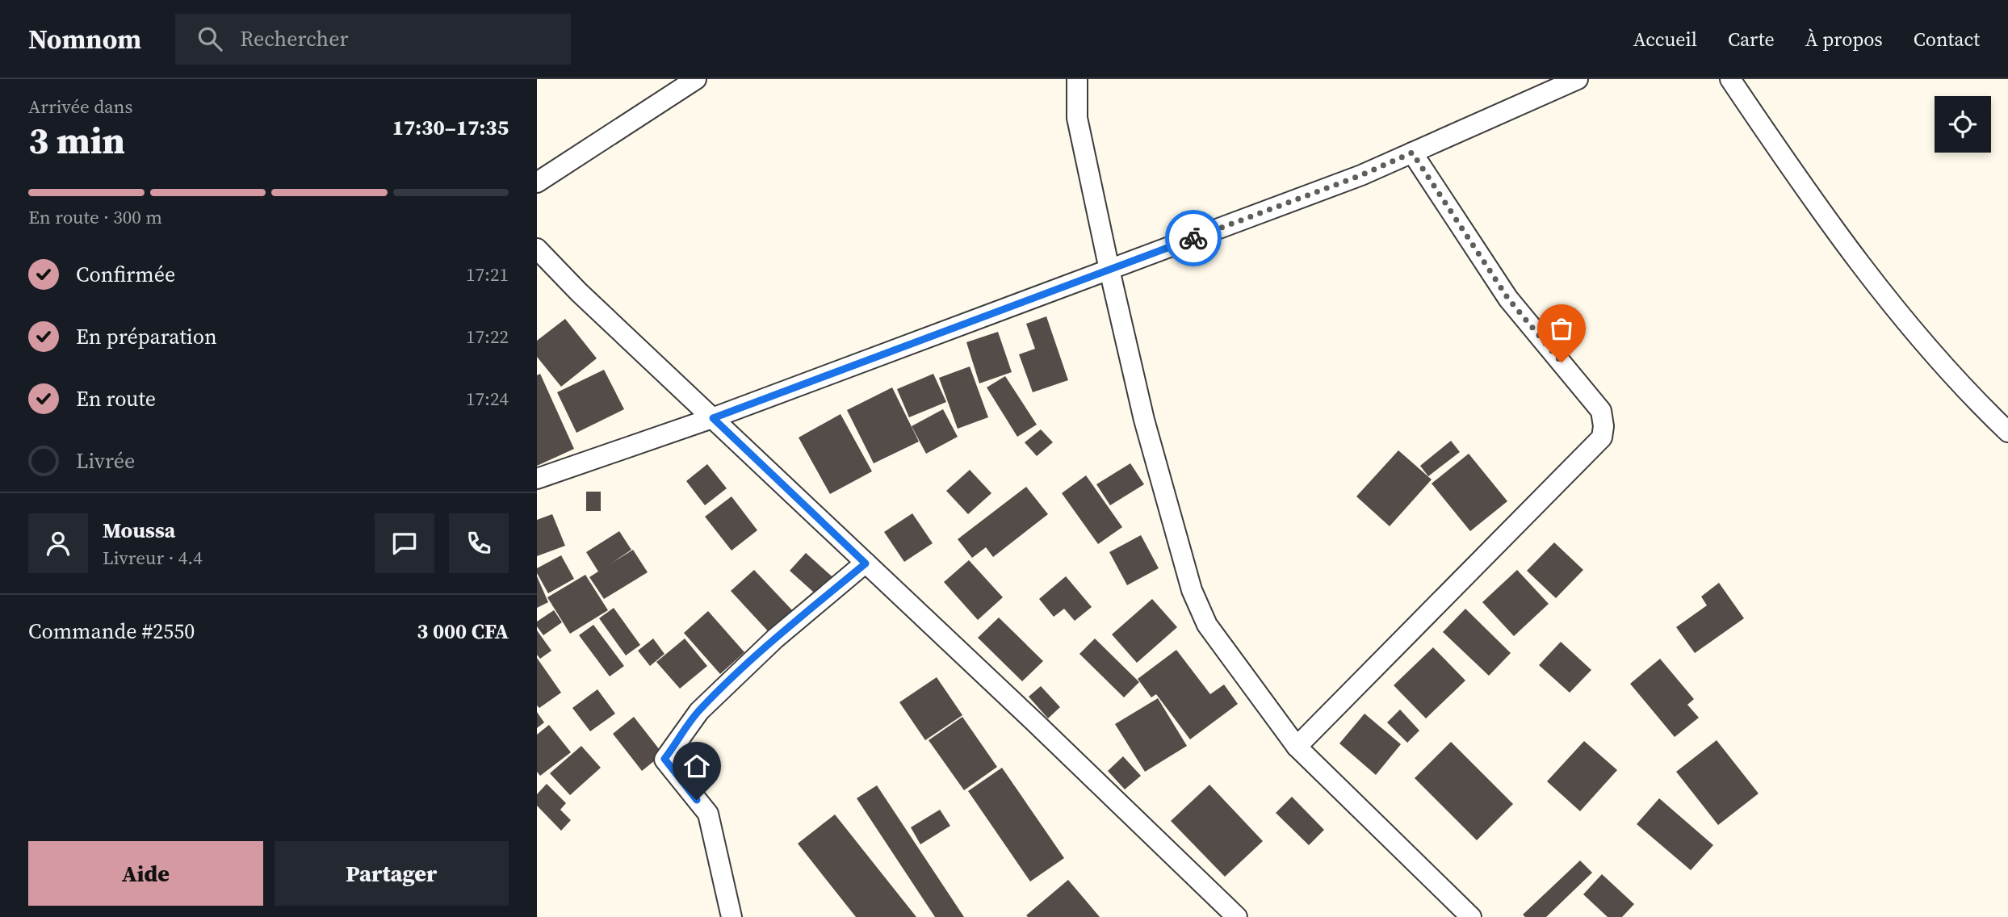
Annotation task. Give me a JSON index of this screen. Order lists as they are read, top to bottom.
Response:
{
  "page": {
    "header": "Nomnom",
    "search": "Rechercher",
    "nav": [
      "Accueil",
      "Carte",
      "À propos",
      "Contact"
    ],
    "heading": ["3 min", "Arrivée dans", "17:30–17:35"],
    "panel": [
      "Moussa",
      "Livreur · 4.4",
      "Commande #2550",
      "3 000 CFA"
    ],
    "bar": "En route · 300 m",
    "list": [
      ["Confirmée", "17:21"],
      ["En préparation", "17:22"],
      ["En route", "17:24"],
      "Livrée"
    ],
    "buttons": ["Aide", "Partager"]
  }
}
